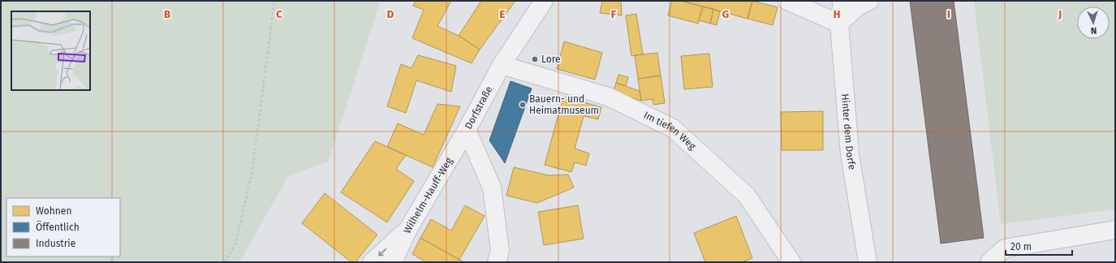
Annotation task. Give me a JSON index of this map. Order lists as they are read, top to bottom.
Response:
{
  "streets": {
    "street": [
      "Dorfstraße",
      "Im tiefen Weg",
      "Hinter dem Dorfe",
      "Wilhelm-Hauff-Weg"
    ]
  },
  "crossings": [
    ["Dorfstraße", "Im tiefen Weg"],
    ["Dorfstraße", "Wilhelm-Hauff-Weg"]
  ],
  "places": ["Lore", "Bauern- und Heimatmuseum"],
  "legend": ["Wohnen", "Öffentlich", "Industrie"],
  "scale_bar": "20 m",
  "north": "bottom",
  "grid": {
    "columns": [
      "B",
      "C",
      "D",
      "E",
      "F",
      "G",
      "H",
      "I",
      "J"
    ]
  }
}
